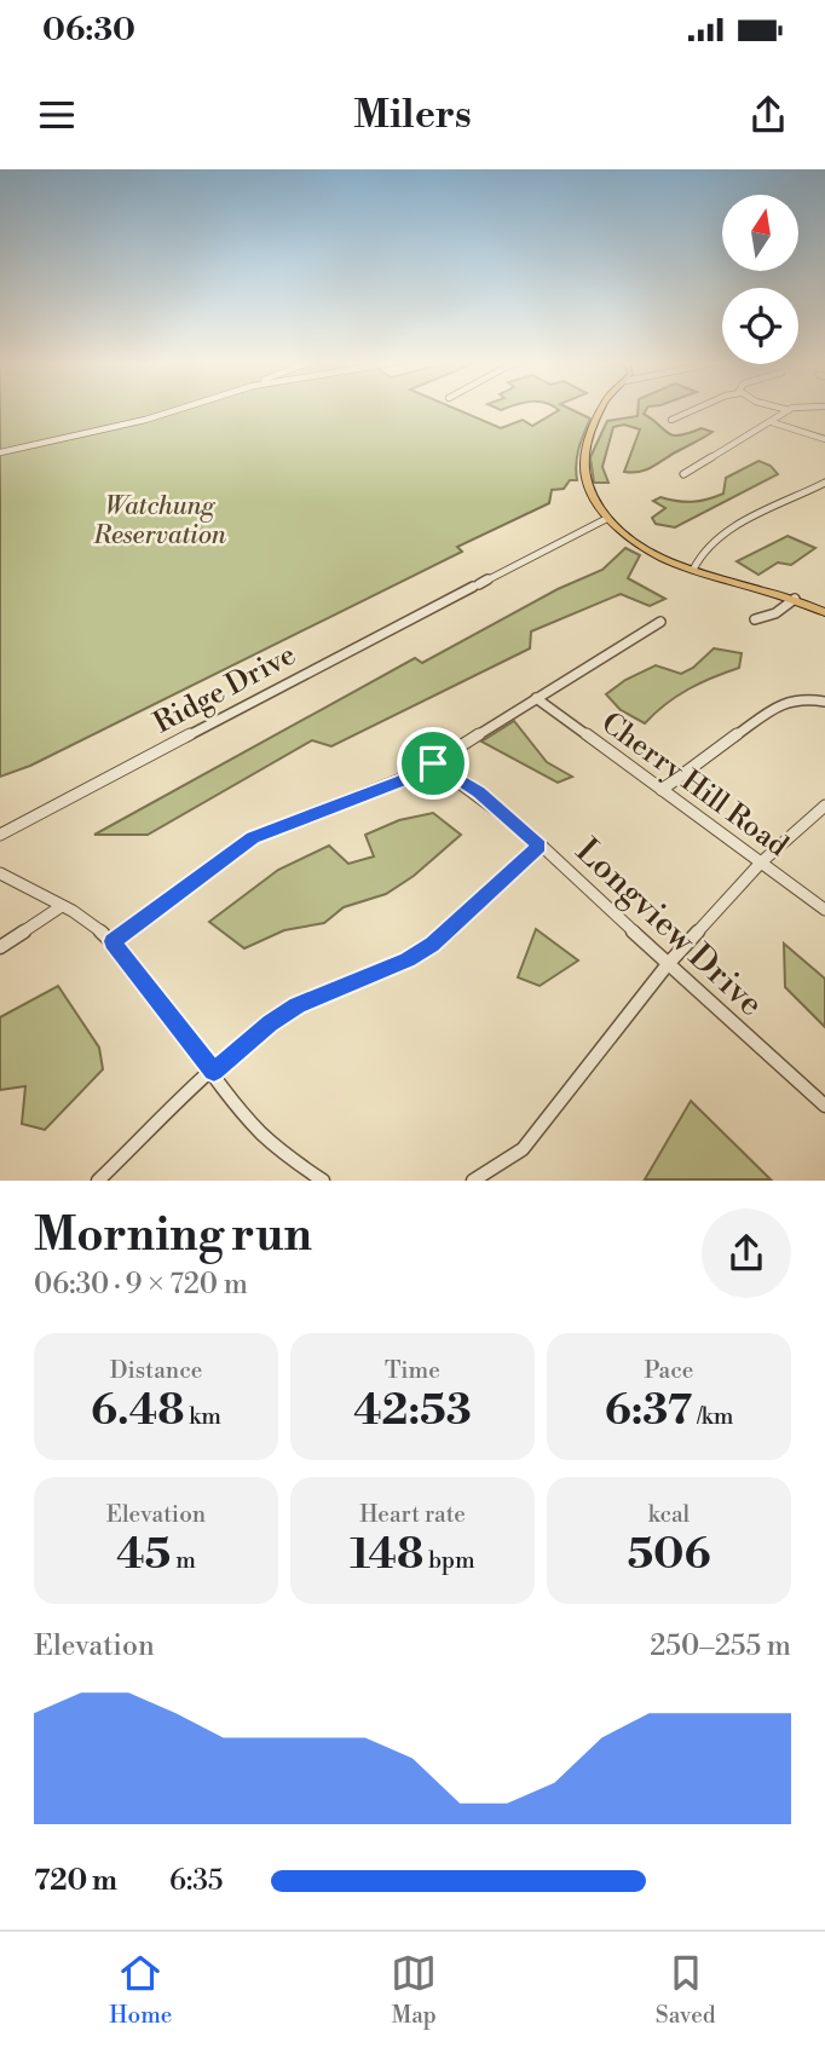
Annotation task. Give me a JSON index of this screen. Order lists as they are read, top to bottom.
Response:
{
  "streets": {
    "street": ["Ridge Drive", "Cherry Hill Road", "Longview Drive"]
  },
  "parks": ["Watchung Reservation"],
  "north": "top",
  "page": {
    "status": "06:30",
    "header": "Milers",
    "heading": ["Morning run", "06:30 · 9 × 720 m"],
    "stats": [
      ["Distance", "6.48 km"],
      ["Time", "42:53"],
      ["Pace", "6:37 /km"],
      ["Elevation", "45 m"],
      ["Heart rate", "148 bpm"],
      ["kcal", "506"]
    ],
    "chart": ["Elevation", "250–255 m"],
    "list": [
      {
        "name": "720 m",
        "note": "6:35"
      }
    ],
    "tabs": ["Home", "Map", "Saved"]
  }
}
